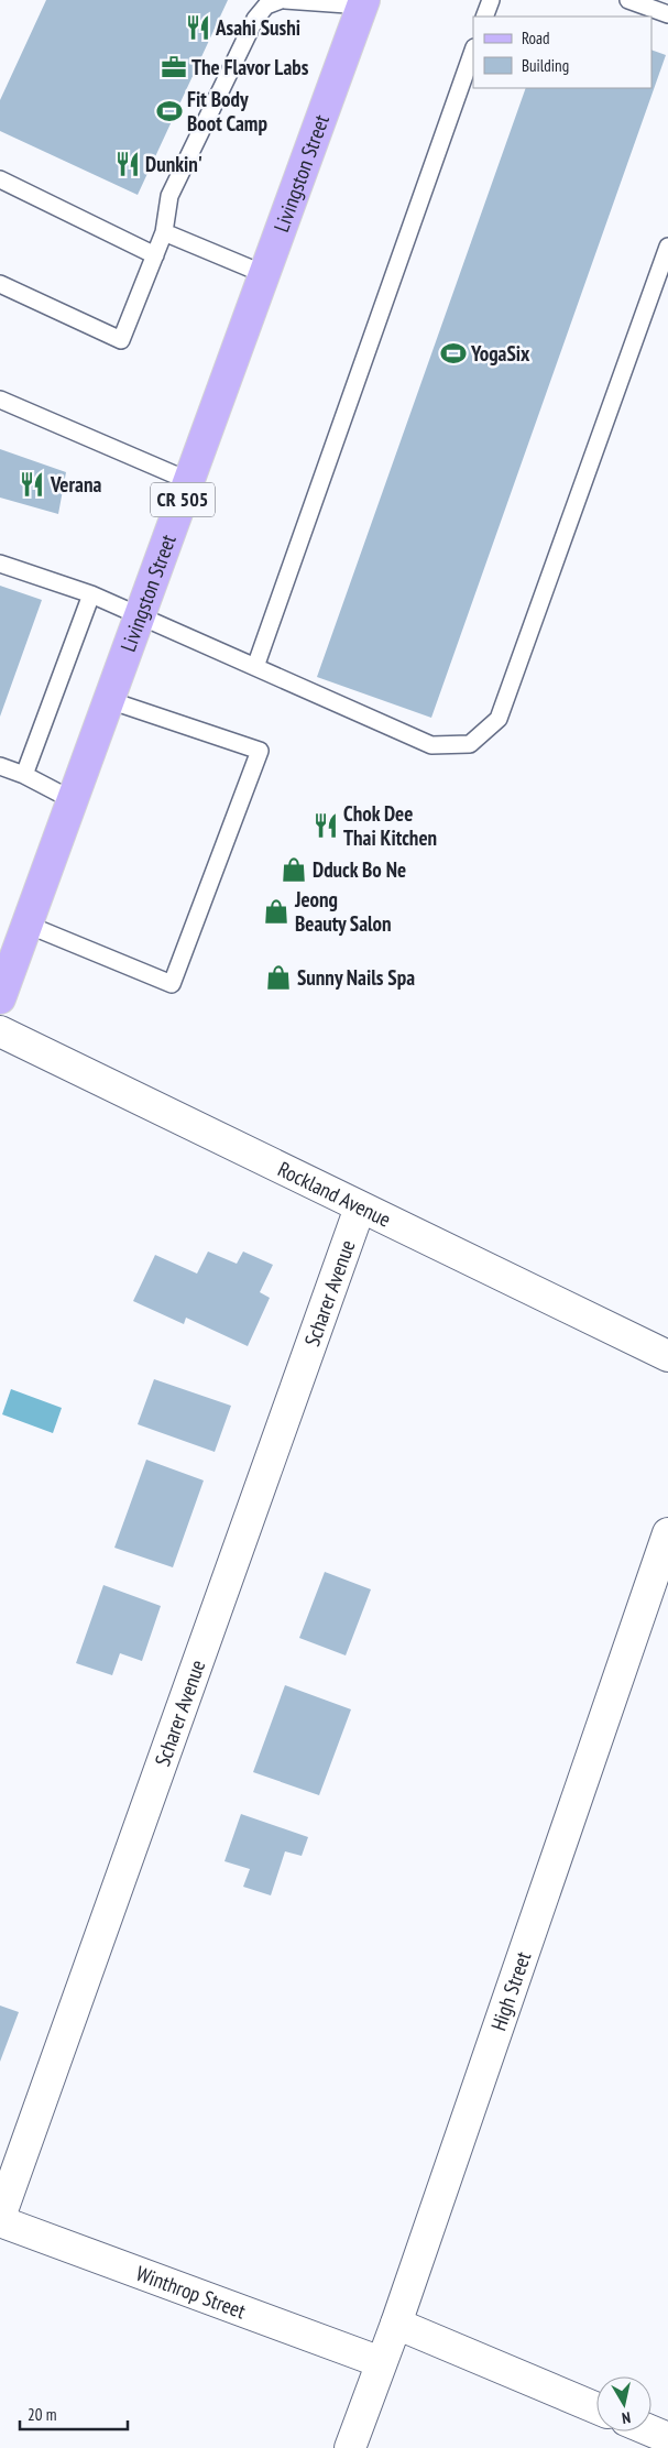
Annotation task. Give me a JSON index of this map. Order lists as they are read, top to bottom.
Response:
{
  "streets": {
    "main road": ["Livingston Street", "CR 505"],
    "street": [
      "Rockland Avenue",
      "Scharer Avenue",
      "High Street",
      "Winthrop Street"
    ]
  },
  "crossings": [
    ["Rockland Avenue", "Scharer Avenue"],
    ["Scharer Avenue", "Winthrop Street"],
    ["High Street", "Winthrop Street"]
  ],
  "places": {
    "restaurant": [
      "Asahi Sushi",
      "Dunkin'",
      "Verana",
      "Chok Dee Thai Kitchen"
    ],
    "office": ["The Flavor Labs"],
    "sports": ["Fit Body Boot Camp", "YogaSix"],
    "shop": ["Dduck Bo Ne", "Jeong Beauty Salon", "Sunny Nails Spa"]
  },
  "legend": ["Road", "Building"],
  "scale_bar": "20 m",
  "north": "bottom"
}
